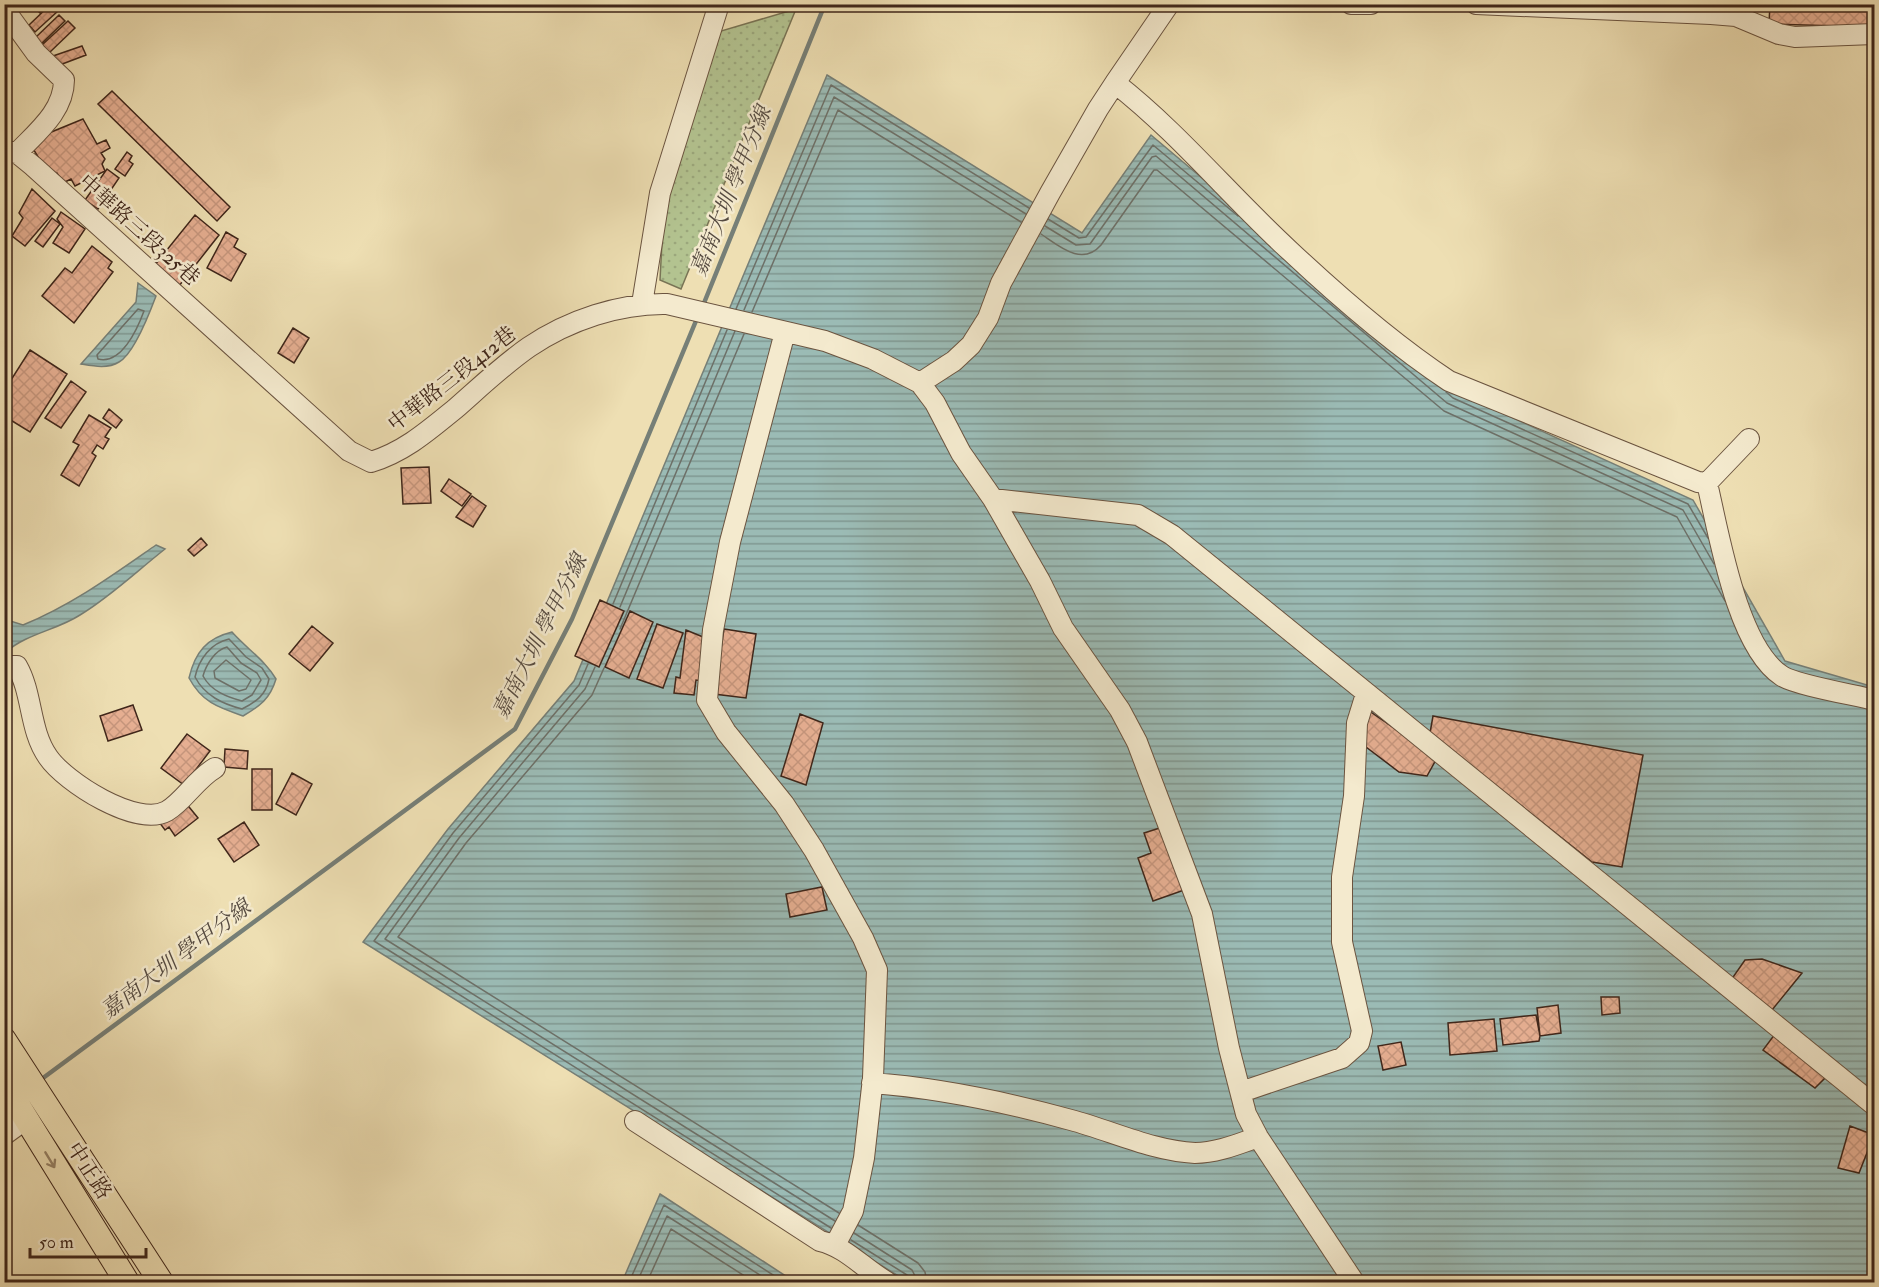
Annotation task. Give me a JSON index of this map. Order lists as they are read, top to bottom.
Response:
{
  "streets": {
    "main road": ["中正路"],
    "lane": ["中華路三段325巷", "中華路三段412巷"]
  },
  "crossings": [
    ["中華路三段325巷", "中華路三段412巷"]
  ],
  "water": ["嘉南大圳 學甲分線"],
  "scale_bar": "50 m"
}
